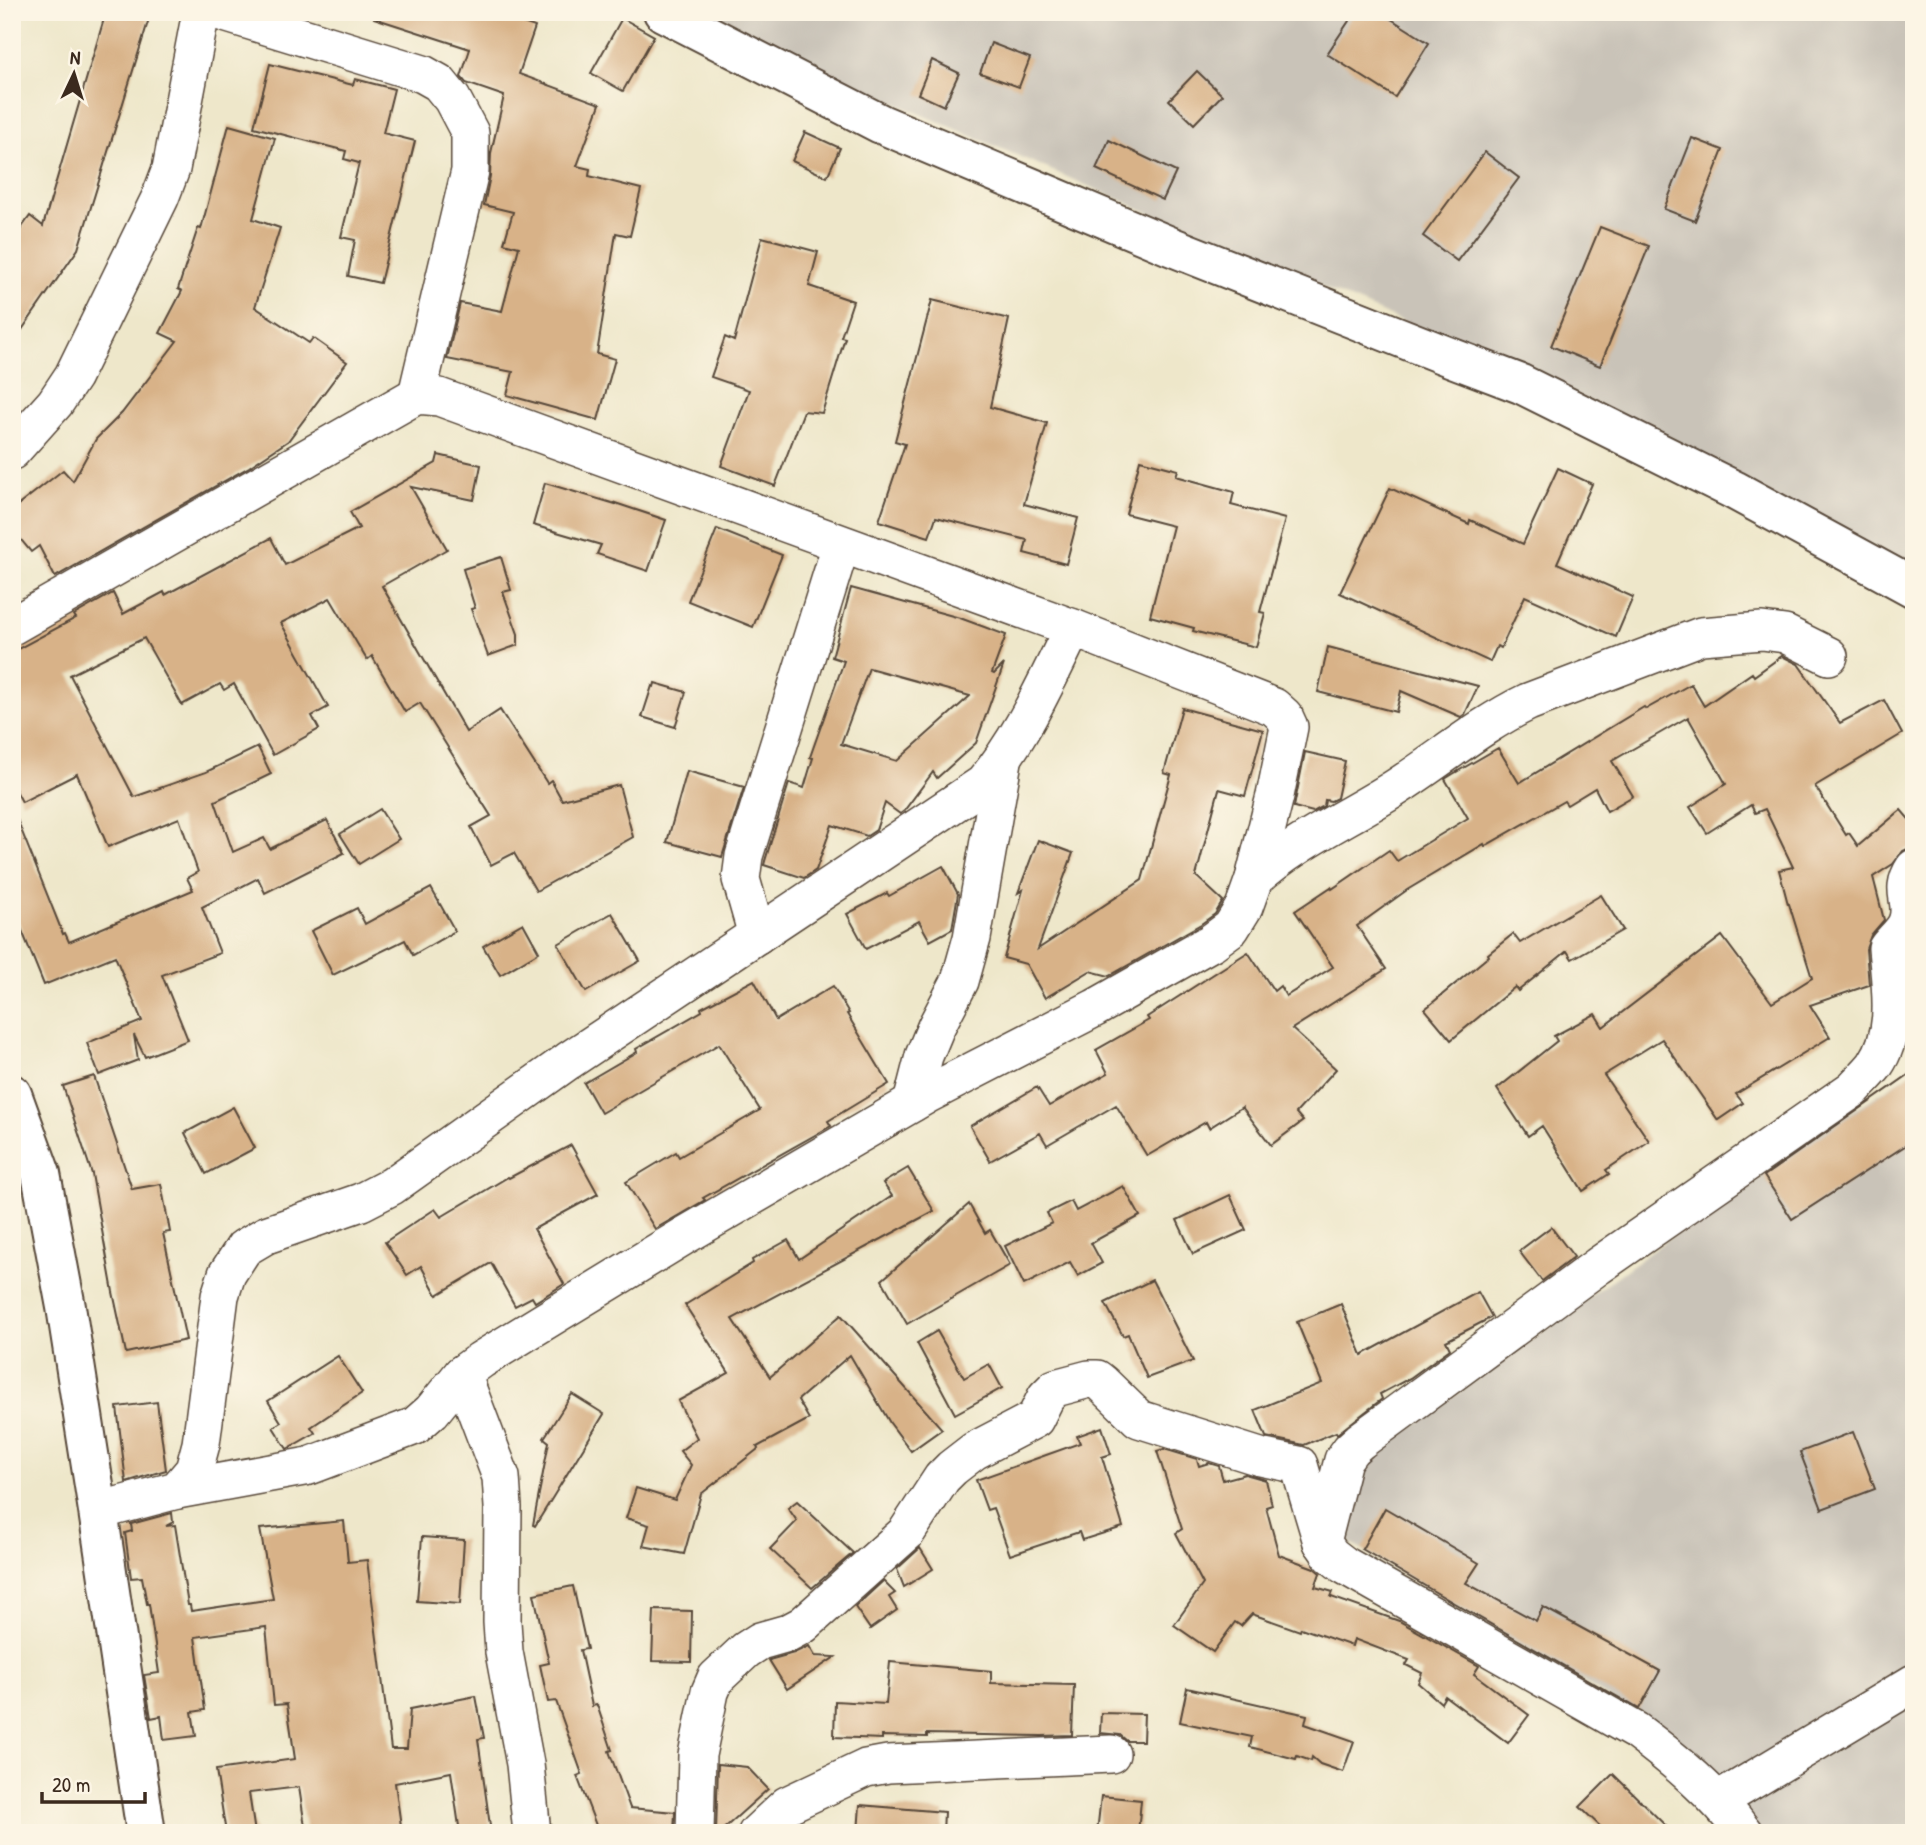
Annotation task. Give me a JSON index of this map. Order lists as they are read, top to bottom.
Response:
{
  "scale_bar": "20 m",
  "north": "top"
}
